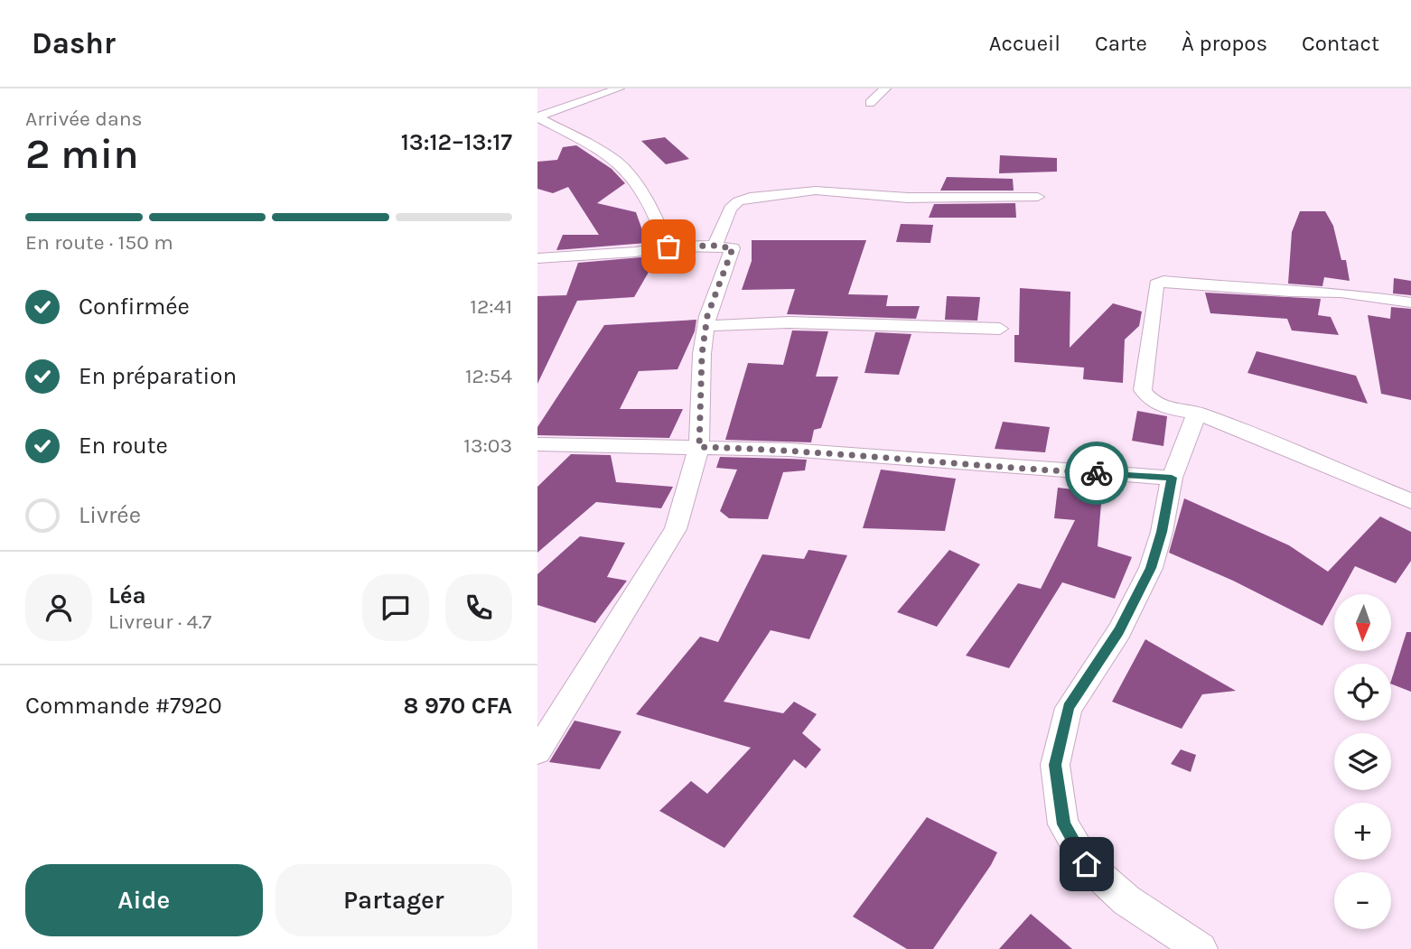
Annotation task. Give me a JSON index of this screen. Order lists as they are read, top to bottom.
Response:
{
  "north": "bottom",
  "page": {
    "header": "Dashr",
    "nav": [
      "Accueil",
      "Carte",
      "À propos",
      "Contact"
    ],
    "heading": ["2 min", "Arrivée dans", "13:12–13:17"],
    "panel": [
      "Léa",
      "Livreur · 4.7",
      "Commande #7920",
      "8 970 CFA"
    ],
    "bar": "En route · 150 m",
    "list": [
      ["Confirmée", "12:41"],
      ["En préparation", "12:54"],
      ["En route", "13:03"],
      "Livrée"
    ],
    "map_buttons": ["+", "−"],
    "buttons": ["Aide", "Partager"]
  }
}
